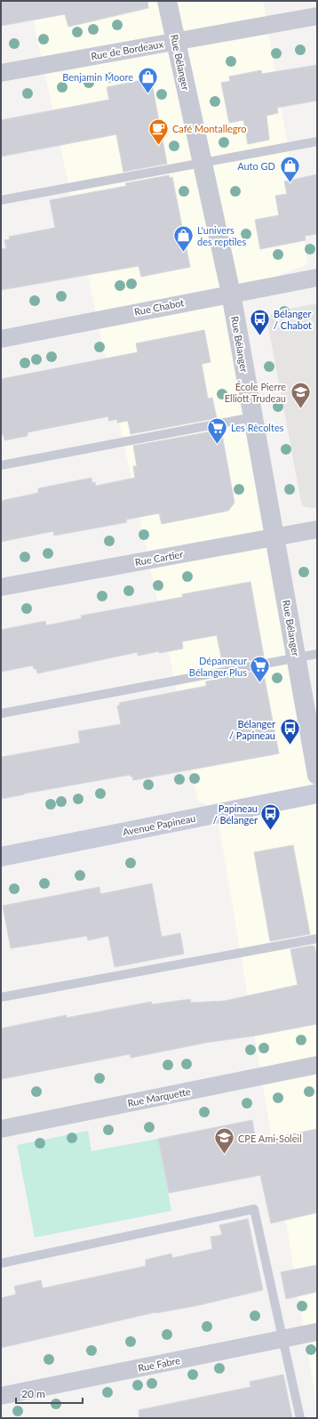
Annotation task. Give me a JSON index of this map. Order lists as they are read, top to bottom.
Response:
{
  "streets": {
    "main road": ["Avenue Papineau"],
    "street": [
      "Rue de Bordeaux",
      "Rue Bélanger",
      "Rue Chabot",
      "Rue Cartier",
      "Rue Marquette",
      "Rue Fabre"
    ]
  },
  "crossings": [
    ["Rue de Bordeaux", "Rue Bélanger"],
    ["Rue Bélanger", "Rue Chabot"],
    ["Rue Bélanger", "Rue Cartier"]
  ],
  "places": {
    "shop": ["Benjamin Moore", "Auto GD", "L'univers des reptiles"],
    "cafe": ["Café Montallegro"],
    "bus stop": ["Bélanger / Chabot", "Bélanger / Papineau", "Papineau / Bélanger"],
    "school or university": ["École Pierre Elliott Trudeau", "CPE Ami-Soleil"],
    "supermarket": ["Les Rècoltes", "Dépanneur Bélanger Plus"]
  },
  "scale_bar": "20 m"
}
